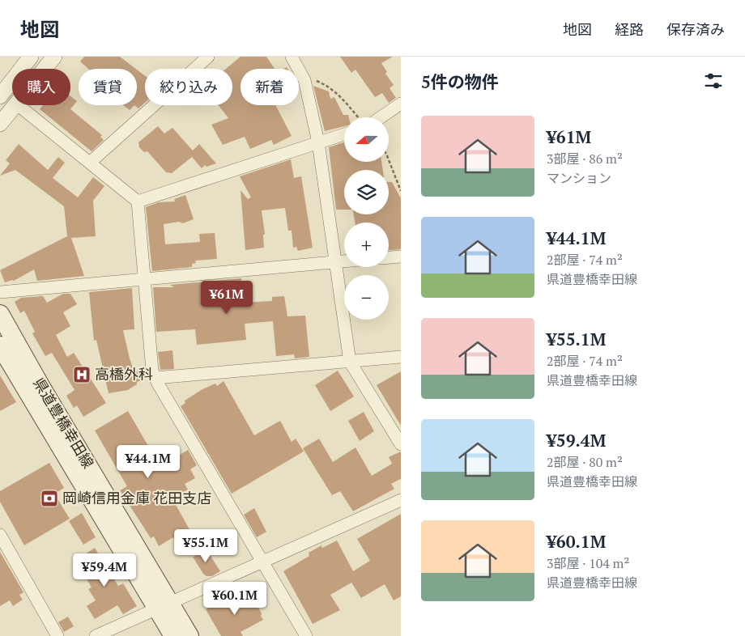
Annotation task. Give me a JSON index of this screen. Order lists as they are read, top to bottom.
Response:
{
  "streets": {
    "main road": ["県道豊橋幸田線"]
  },
  "places": {
    "hospital": ["高橋外科"],
    "bank": ["岡崎信用金庫 花田支店"]
  },
  "north": "left",
  "page": {
    "header": "地図",
    "nav": ["地図", "経路", "保存済み"],
    "heading": "5件の物件",
    "chip": [
      "購入",
      "賃貸",
      "絞り込み",
      "新着"
    ],
    "list": [
      {
        "name": "¥61M",
        "note": "3部屋 · 86 m² · マンション"
      },
      {
        "name": "¥44.1M",
        "note": "2部屋 · 74 m² · 県道豊橋幸田線"
      },
      {
        "name": "¥55.1M",
        "note": "2部屋 · 74 m² · 県道豊橋幸田線"
      },
      {
        "name": "¥59.4M",
        "note": "2部屋 · 80 m² · 県道豊橋幸田線"
      },
      {
        "name": "¥60.1M",
        "note": "3部屋 · 104 m² · 県道豊橋幸田線"
      }
    ],
    "map_buttons": ["+", "−"],
    "price": [
      "¥61M",
      "¥44.1M",
      "¥55.1M",
      "¥59.4M",
      "¥60.1M"
    ]
  }
}
